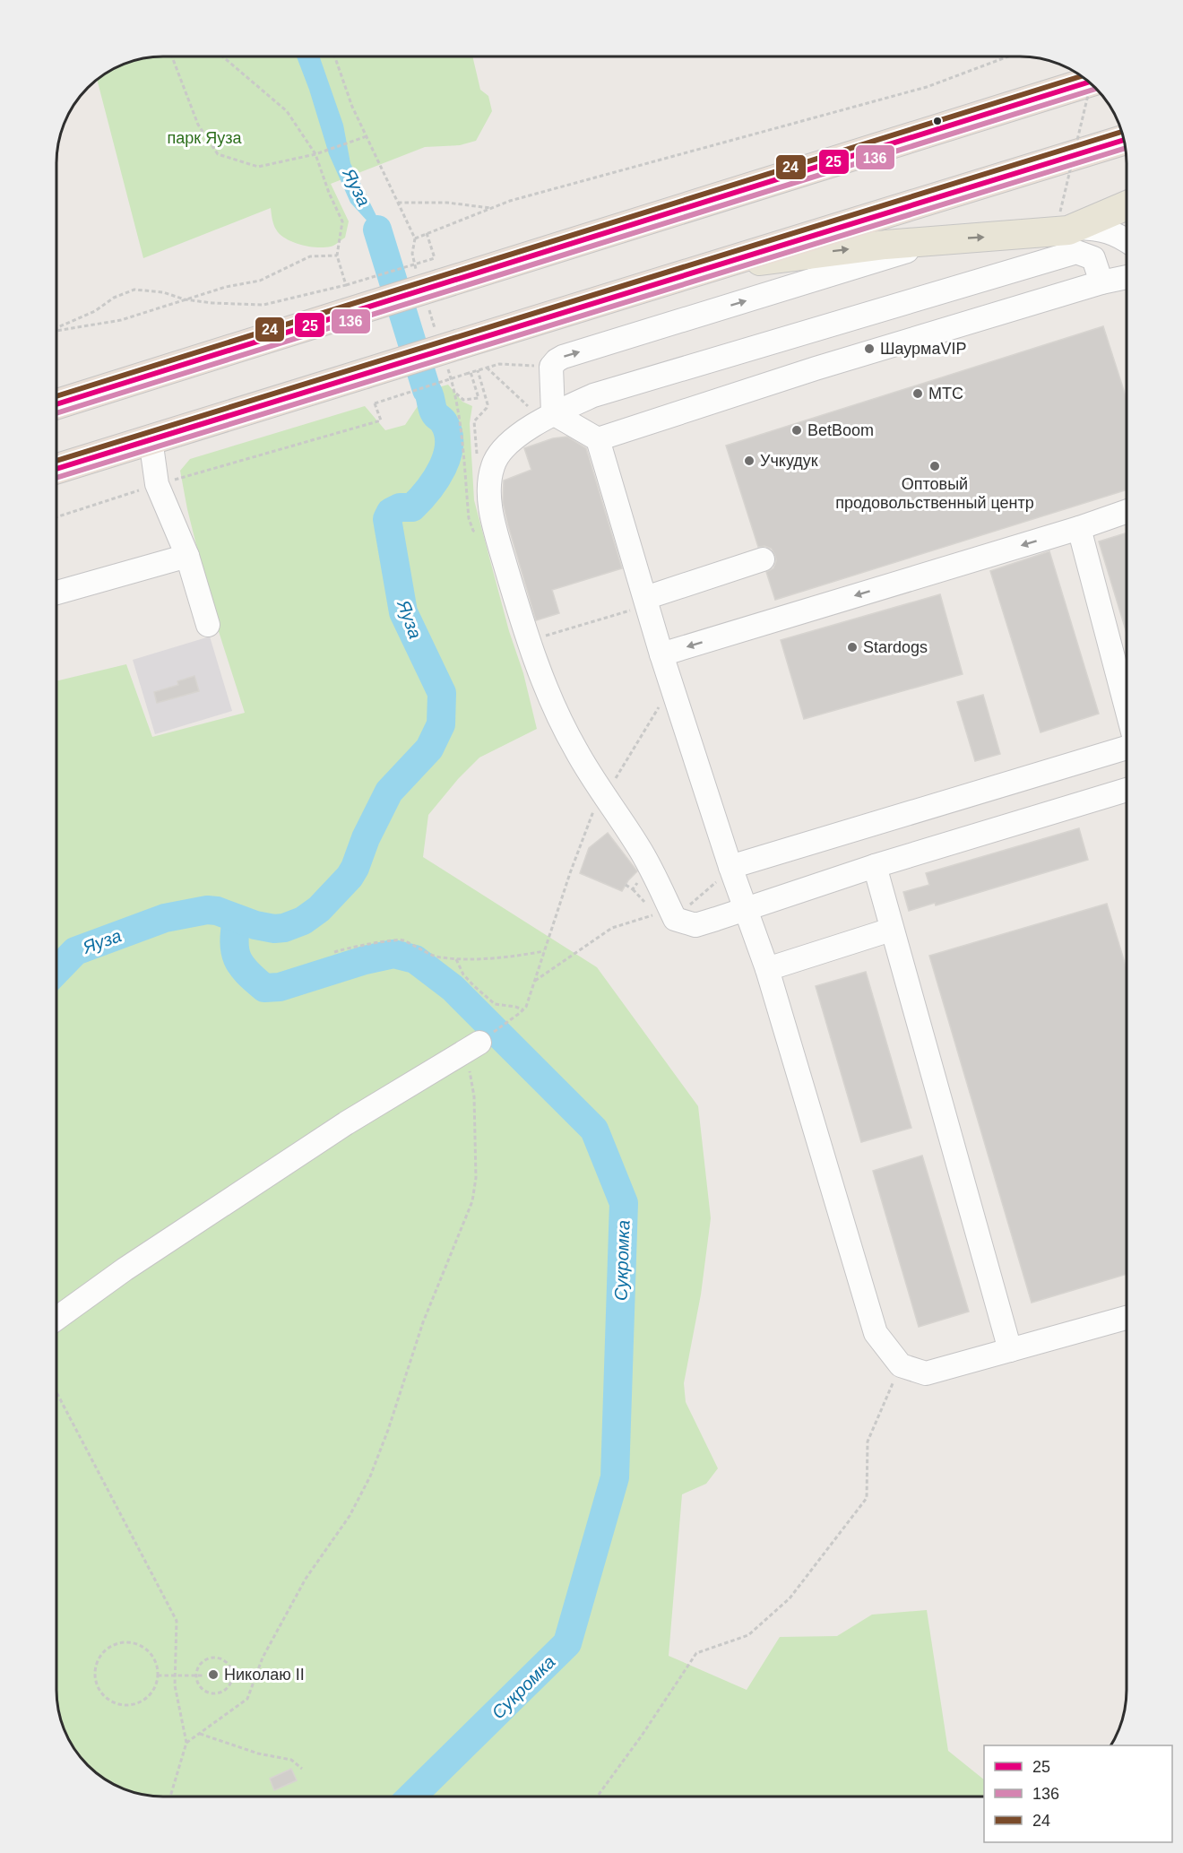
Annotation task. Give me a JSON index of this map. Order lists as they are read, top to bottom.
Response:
{
  "water": ["Яуза", "Сукромка"],
  "parks": ["парк Яуза"],
  "places": [
    "ШаурмаVIP",
    "МТС",
    "BetBoom",
    "Учкудук",
    "Оптовый продовольственный центр",
    "Stardogs",
    "Николаю II"
  ],
  "lines": ["transit line 24", "transit line 25", "transit line 136"],
  "legend": ["25", "136", "24"]
}
